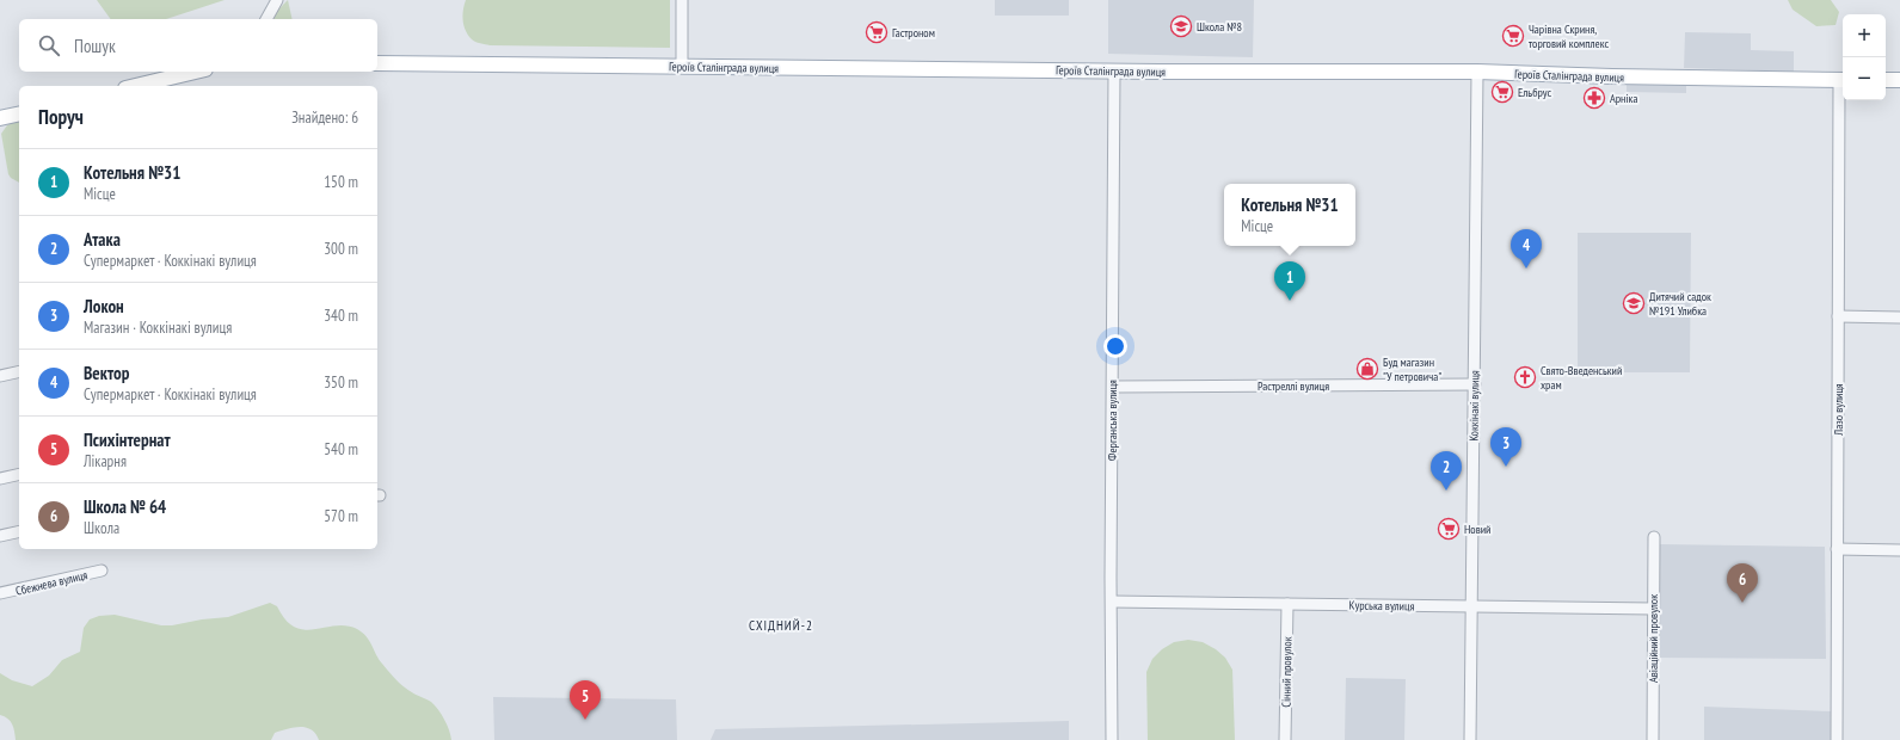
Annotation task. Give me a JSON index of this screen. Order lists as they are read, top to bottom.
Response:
{
  "streets": {
    "main road": ["Героїв Сталінграда вулиця"],
    "street": [
      "Растреллі вулиця",
      "Коккінакі вулиця",
      "Лазо вулиця",
      "Ферганська вулиця",
      "Сбежнева вулиця",
      "Курська вулиця",
      "Авіаційний провулок",
      "Сінний провулок"
    ]
  },
  "crossings": [
    ["Героїв Сталінграда вулиця", "Коккінакі вулиця"],
    ["Героїв Сталінграда вулиця", "Лазо вулиця"],
    ["Героїв Сталінграда вулиця", "Ферганська вулиця"],
    ["Растреллі вулиця", "Коккінакі вулиця"],
    ["Растреллі вулиця", "Ферганська вулиця"],
    ["Коккінакі вулиця", "Курська вулиця"],
    ["Ферганська вулиця", "Курська вулиця"],
    ["Курська вулиця", "Авіаційний провулок"],
    ["Курська вулиця", "Сінний провулок"]
  ],
  "districts": ["СХІДНИЙ-2"],
  "places": {
    "school or university": ["Школа №8", "Дитячий садок №191 Улибка"],
    "supermarket": [
      "Гастроном",
      "Чарівна Скриня, торговий комплекс",
      "Ельбрус",
      "Новий"
    ],
    "pharmacy": ["Арніка"],
    "shop": ["Буд магазин \"У петровича\""],
    "church": ["Свято-Введенський храм"]
  },
  "page": {
    "map_buttons": ["+", "−"],
    "search": "Пошук",
    "heading": ["Поруч", "Знайдено: 6"],
    "list": [
      {
        "mark": "1",
        "name": "Котельня №31",
        "note": "Місце",
        "value": "150 m"
      },
      {
        "mark": "2",
        "name": "Атака",
        "note": "Супермаркет · Коккінакі вулиця",
        "value": "300 m"
      },
      {
        "mark": "3",
        "name": "Локон",
        "note": "Магазин · Коккінакі вулиця",
        "value": "340 m"
      },
      {
        "mark": "4",
        "name": "Вектор",
        "note": "Супермаркет · Коккінакі вулиця",
        "value": "350 m"
      },
      {
        "mark": "5",
        "name": "Психінтернат",
        "note": "Лікарня",
        "value": "540 m"
      },
      {
        "mark": "6",
        "name": "Школа № 64",
        "note": "Школа",
        "value": "570 m"
      }
    ],
    "popup": ["Котельня №31", "Місце"],
    "pins": [
      "4",
      "1",
      "3",
      "2",
      "6",
      "5"
    ]
  }
}
